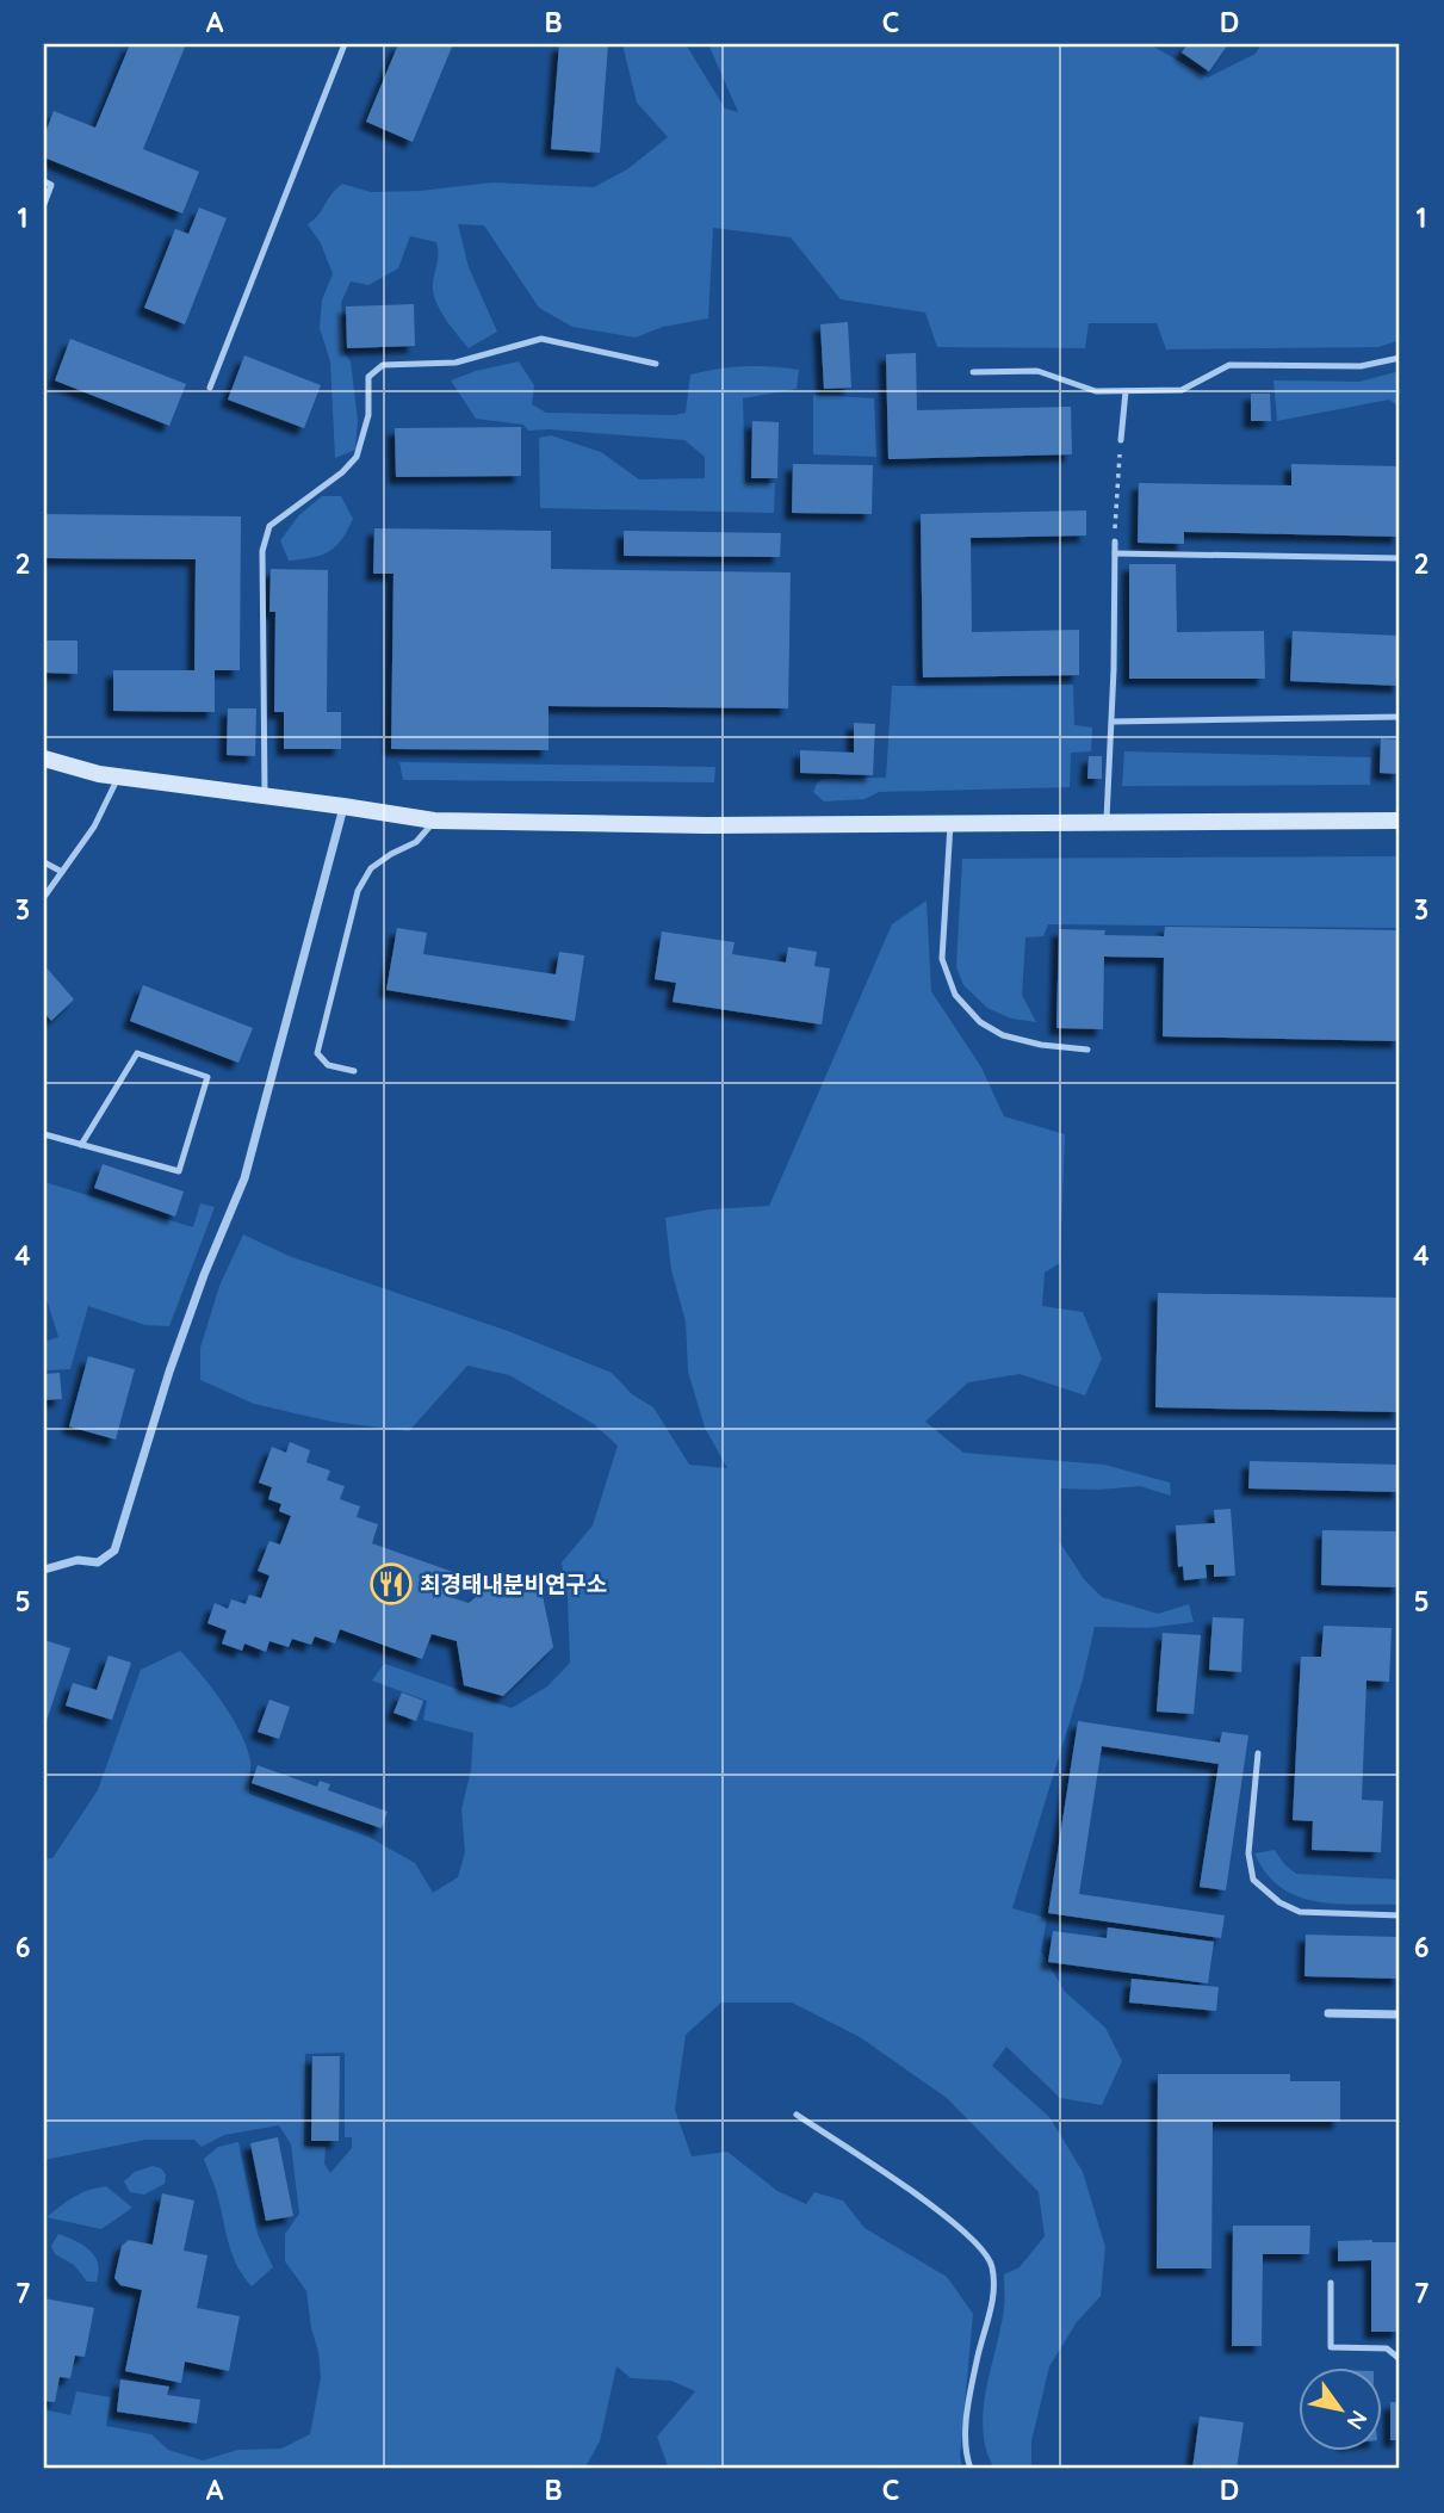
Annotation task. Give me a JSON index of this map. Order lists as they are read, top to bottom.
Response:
{
  "places": {
    "restaurant": ["최경태내분비연구소"]
  },
  "north": "bottom right",
  "grid": {
    "columns": [
      "A",
      "B",
      "C",
      "D"
    ],
    "rows": [
      "1",
      "2",
      "3",
      "4",
      "5",
      "6",
      "7"
    ]
  }
}
